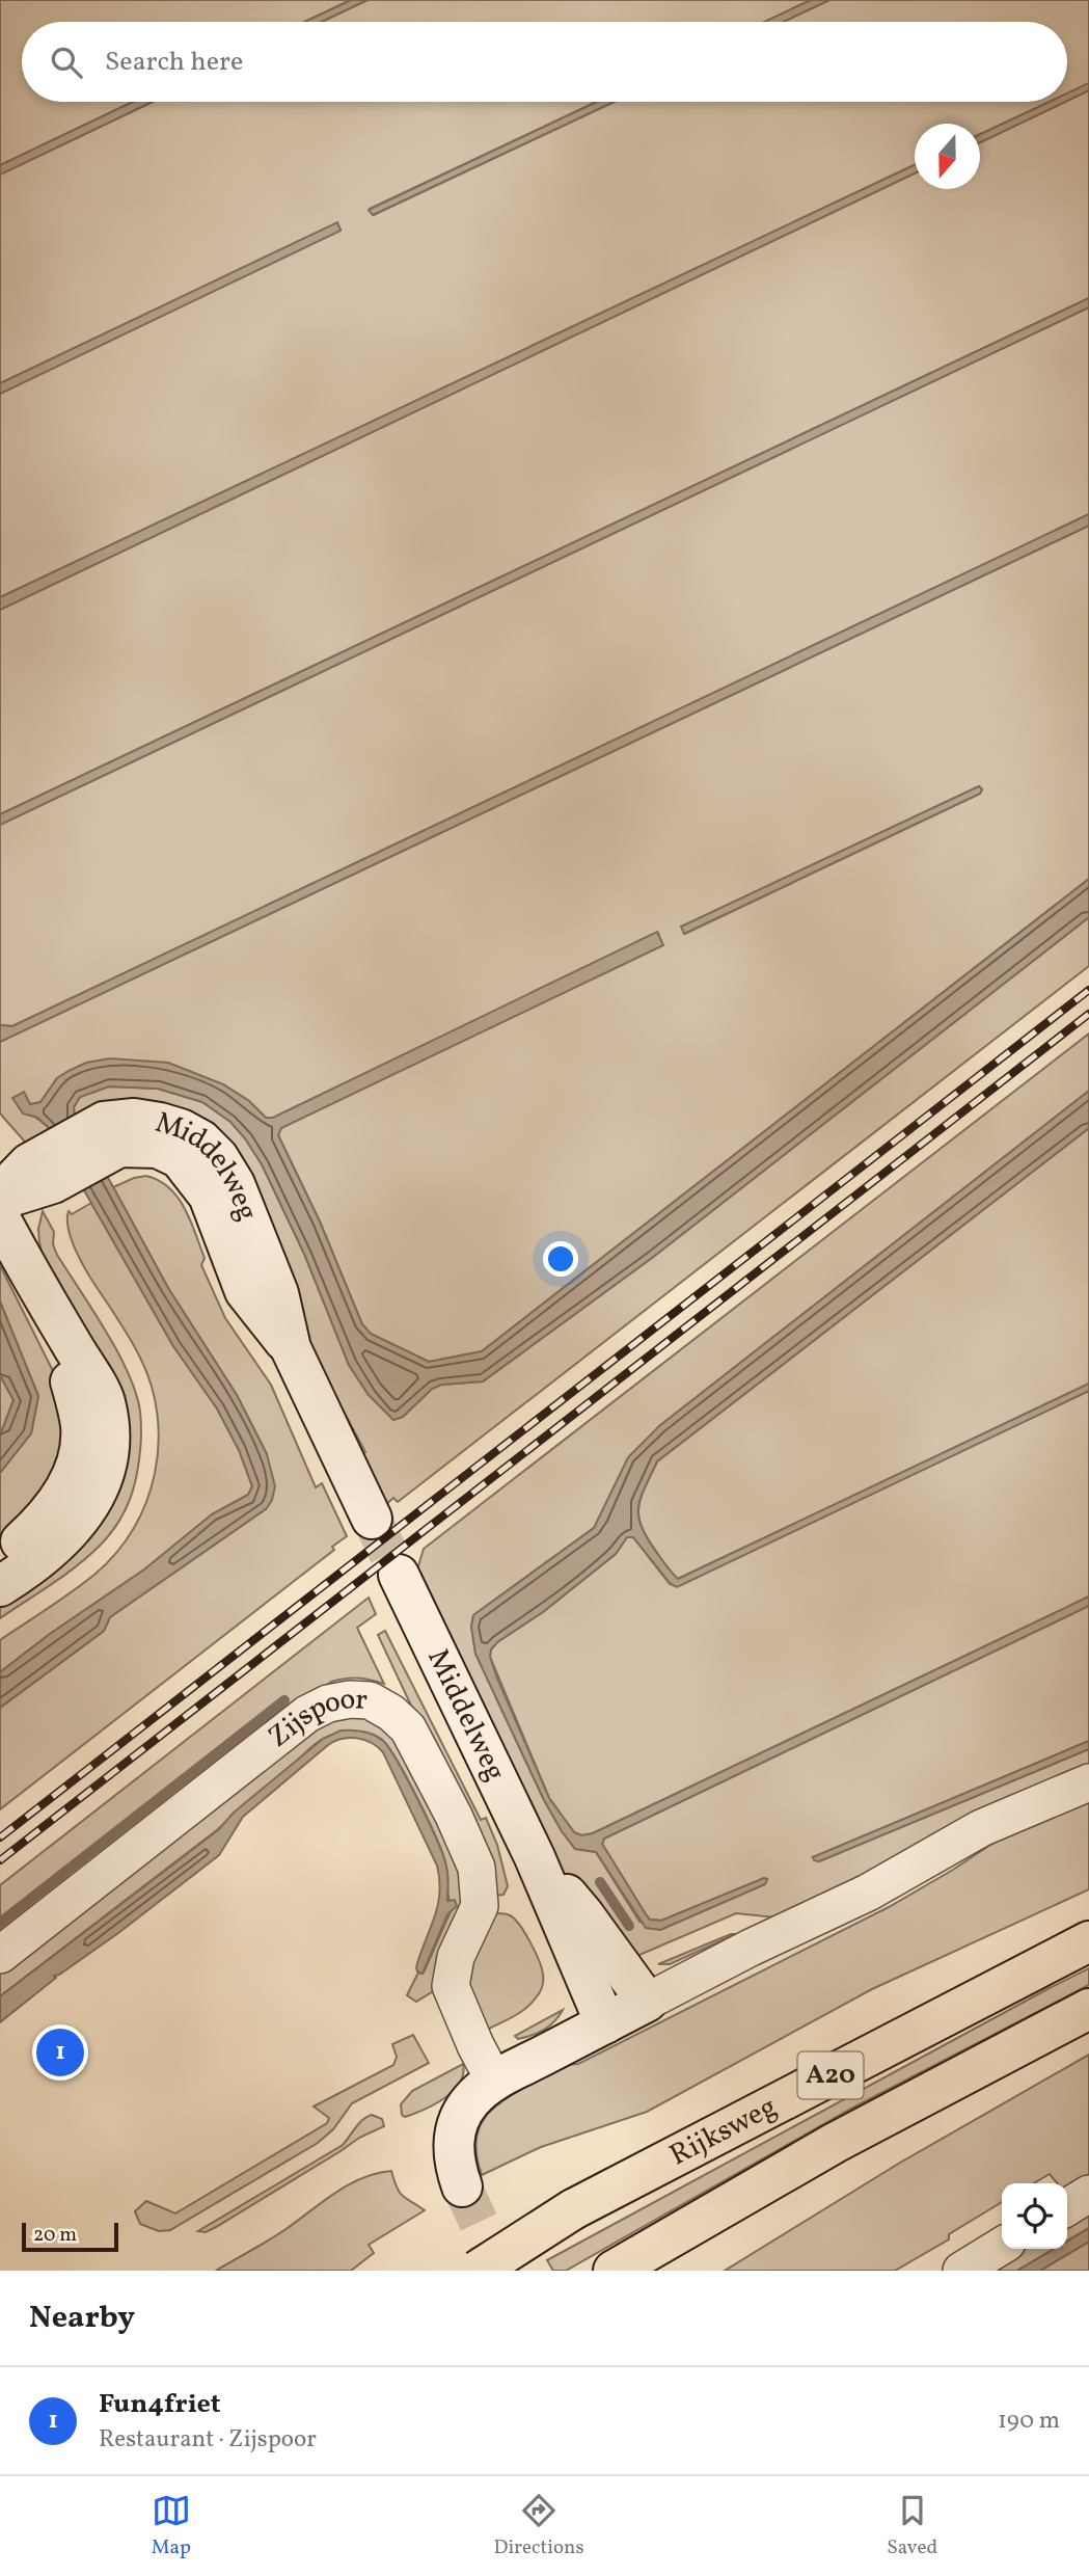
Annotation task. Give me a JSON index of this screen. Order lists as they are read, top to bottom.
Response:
{
  "streets": {
    "highway": ["A20", "Rijksweg"],
    "street": ["Middelweg", "Zijspoor"]
  },
  "scale_bar": "20 m",
  "north": "bottom",
  "page": {
    "search": "Search here",
    "pins": "1",
    "scale": "20 m",
    "heading": "Nearby",
    "list": [
      {
        "mark": "1",
        "name": "Fun4friet",
        "note": "Restaurant · Zijspoor",
        "value": "190 m"
      }
    ],
    "nav": ["Map", "Directions", "Saved"]
  }
}
